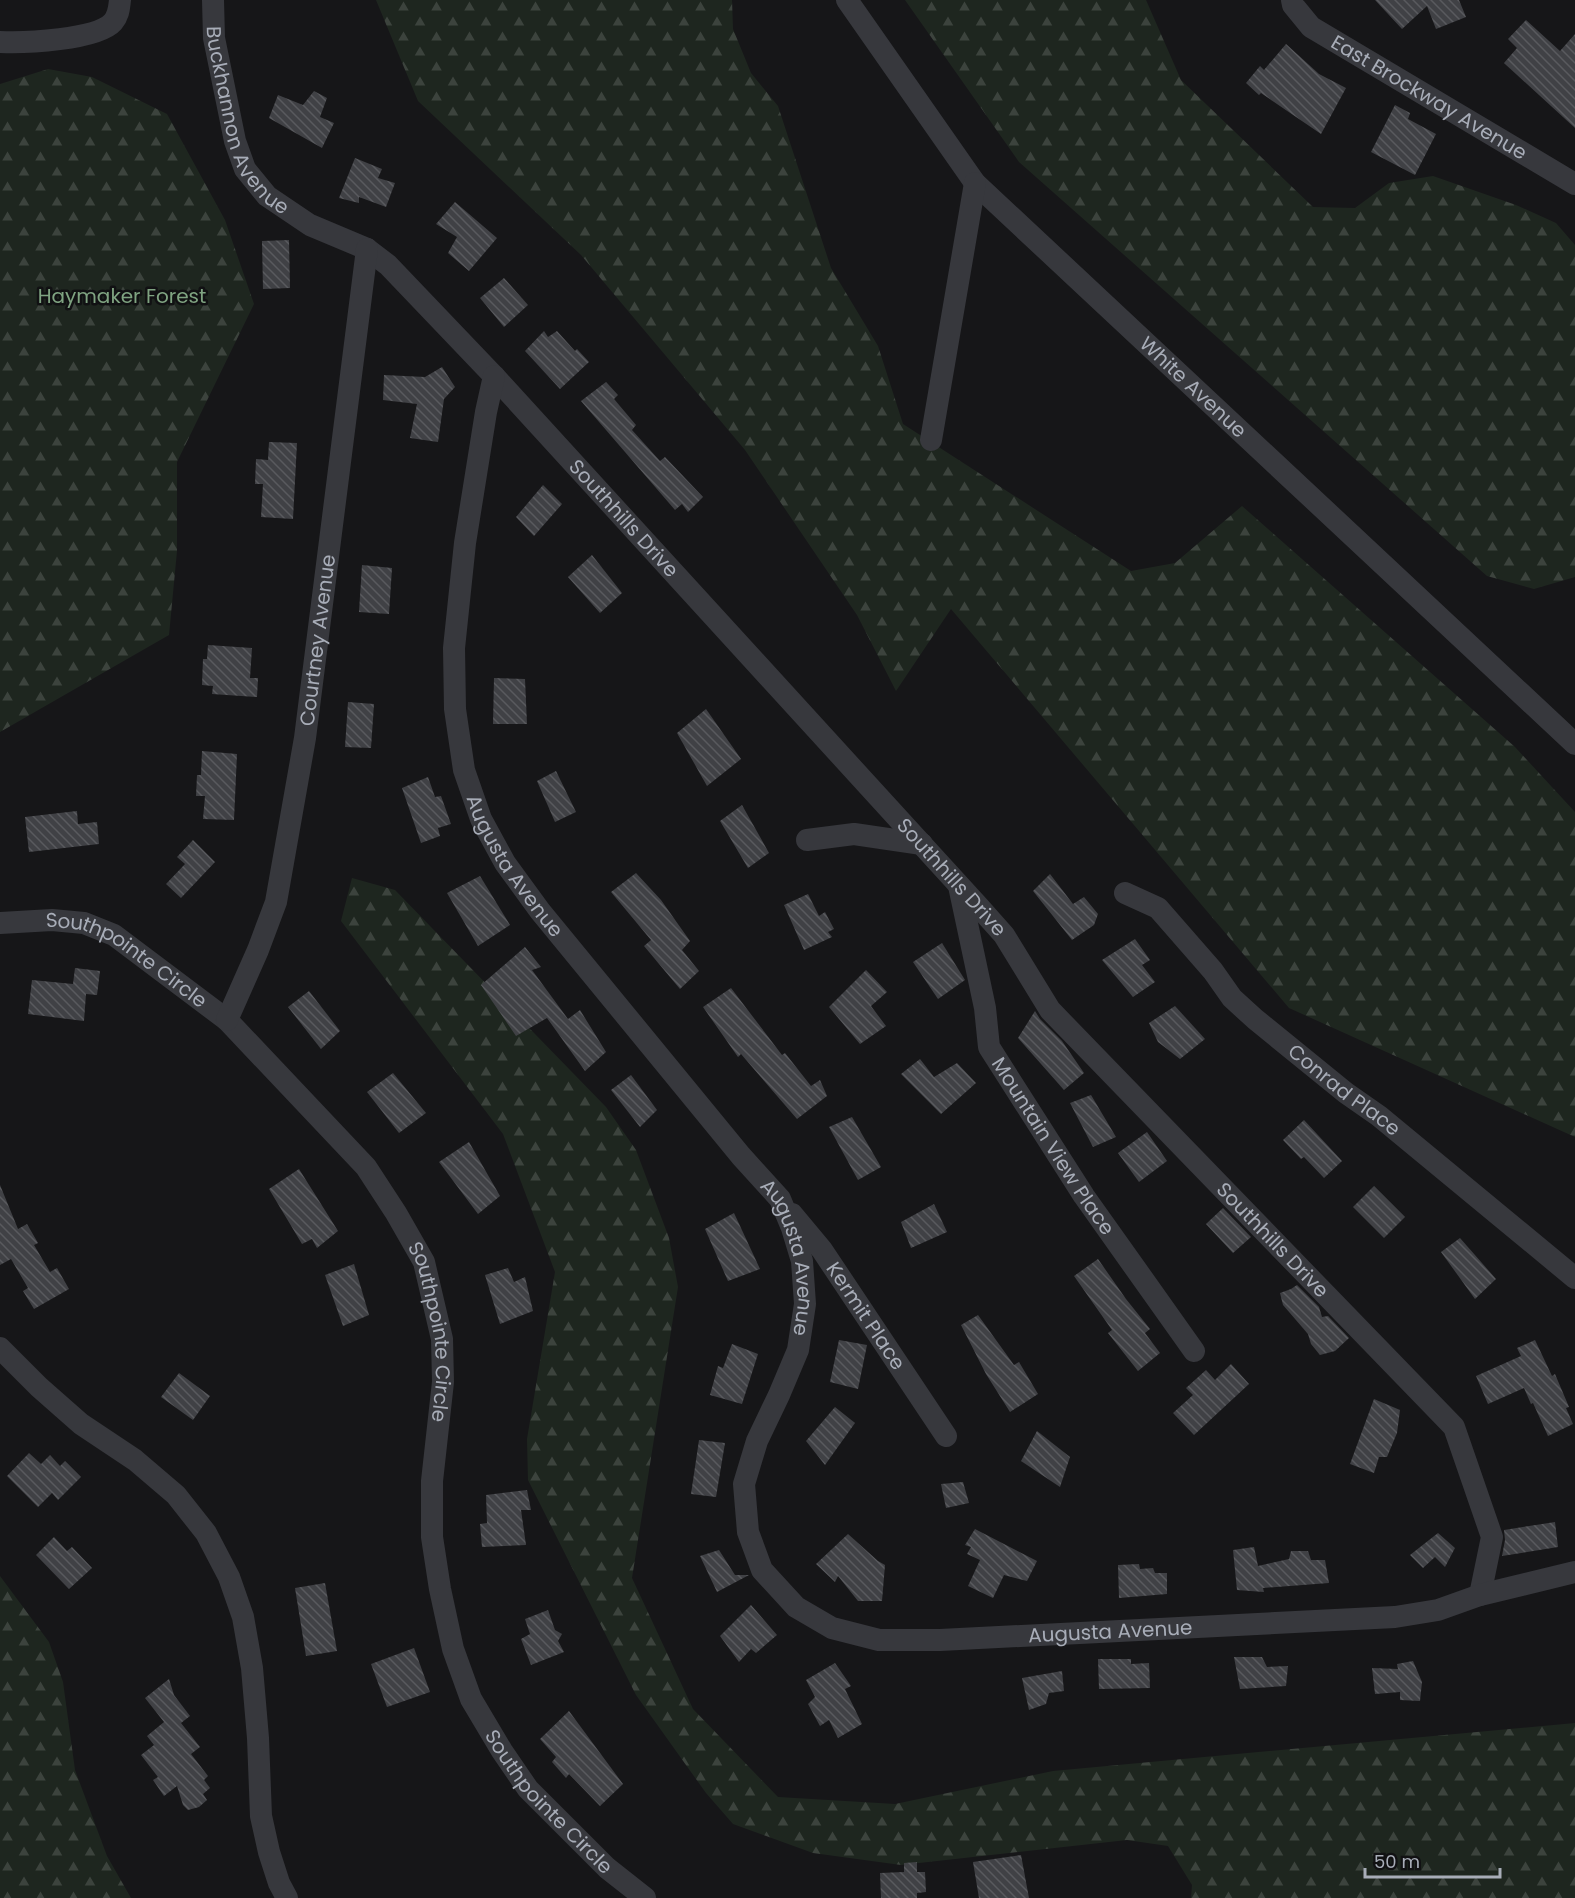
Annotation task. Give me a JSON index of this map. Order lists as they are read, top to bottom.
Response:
{
  "streets": {
    "street": [
      "East Brockway Avenue",
      "Buckhannon Avenue",
      "White Avenue",
      "Southhills Drive",
      "Courtney Avenue",
      "Augusta Avenue",
      "Southpointe Circle",
      "Conrad Place",
      "Mountain View Place",
      "Kermit Place"
    ]
  },
  "crossings": [
    ["Buckhannon Avenue", "Southhills Drive"],
    ["Southhills Drive", "Courtney Avenue"],
    ["Southhills Drive", "Augusta Avenue"],
    ["Southhills Drive", "Mountain View Place"],
    ["Courtney Avenue", "Southpointe Circle"],
    ["Augusta Avenue", "Kermit Place"]
  ],
  "parks": ["Haymaker Forest"],
  "scale_bar": "50 m"
}
